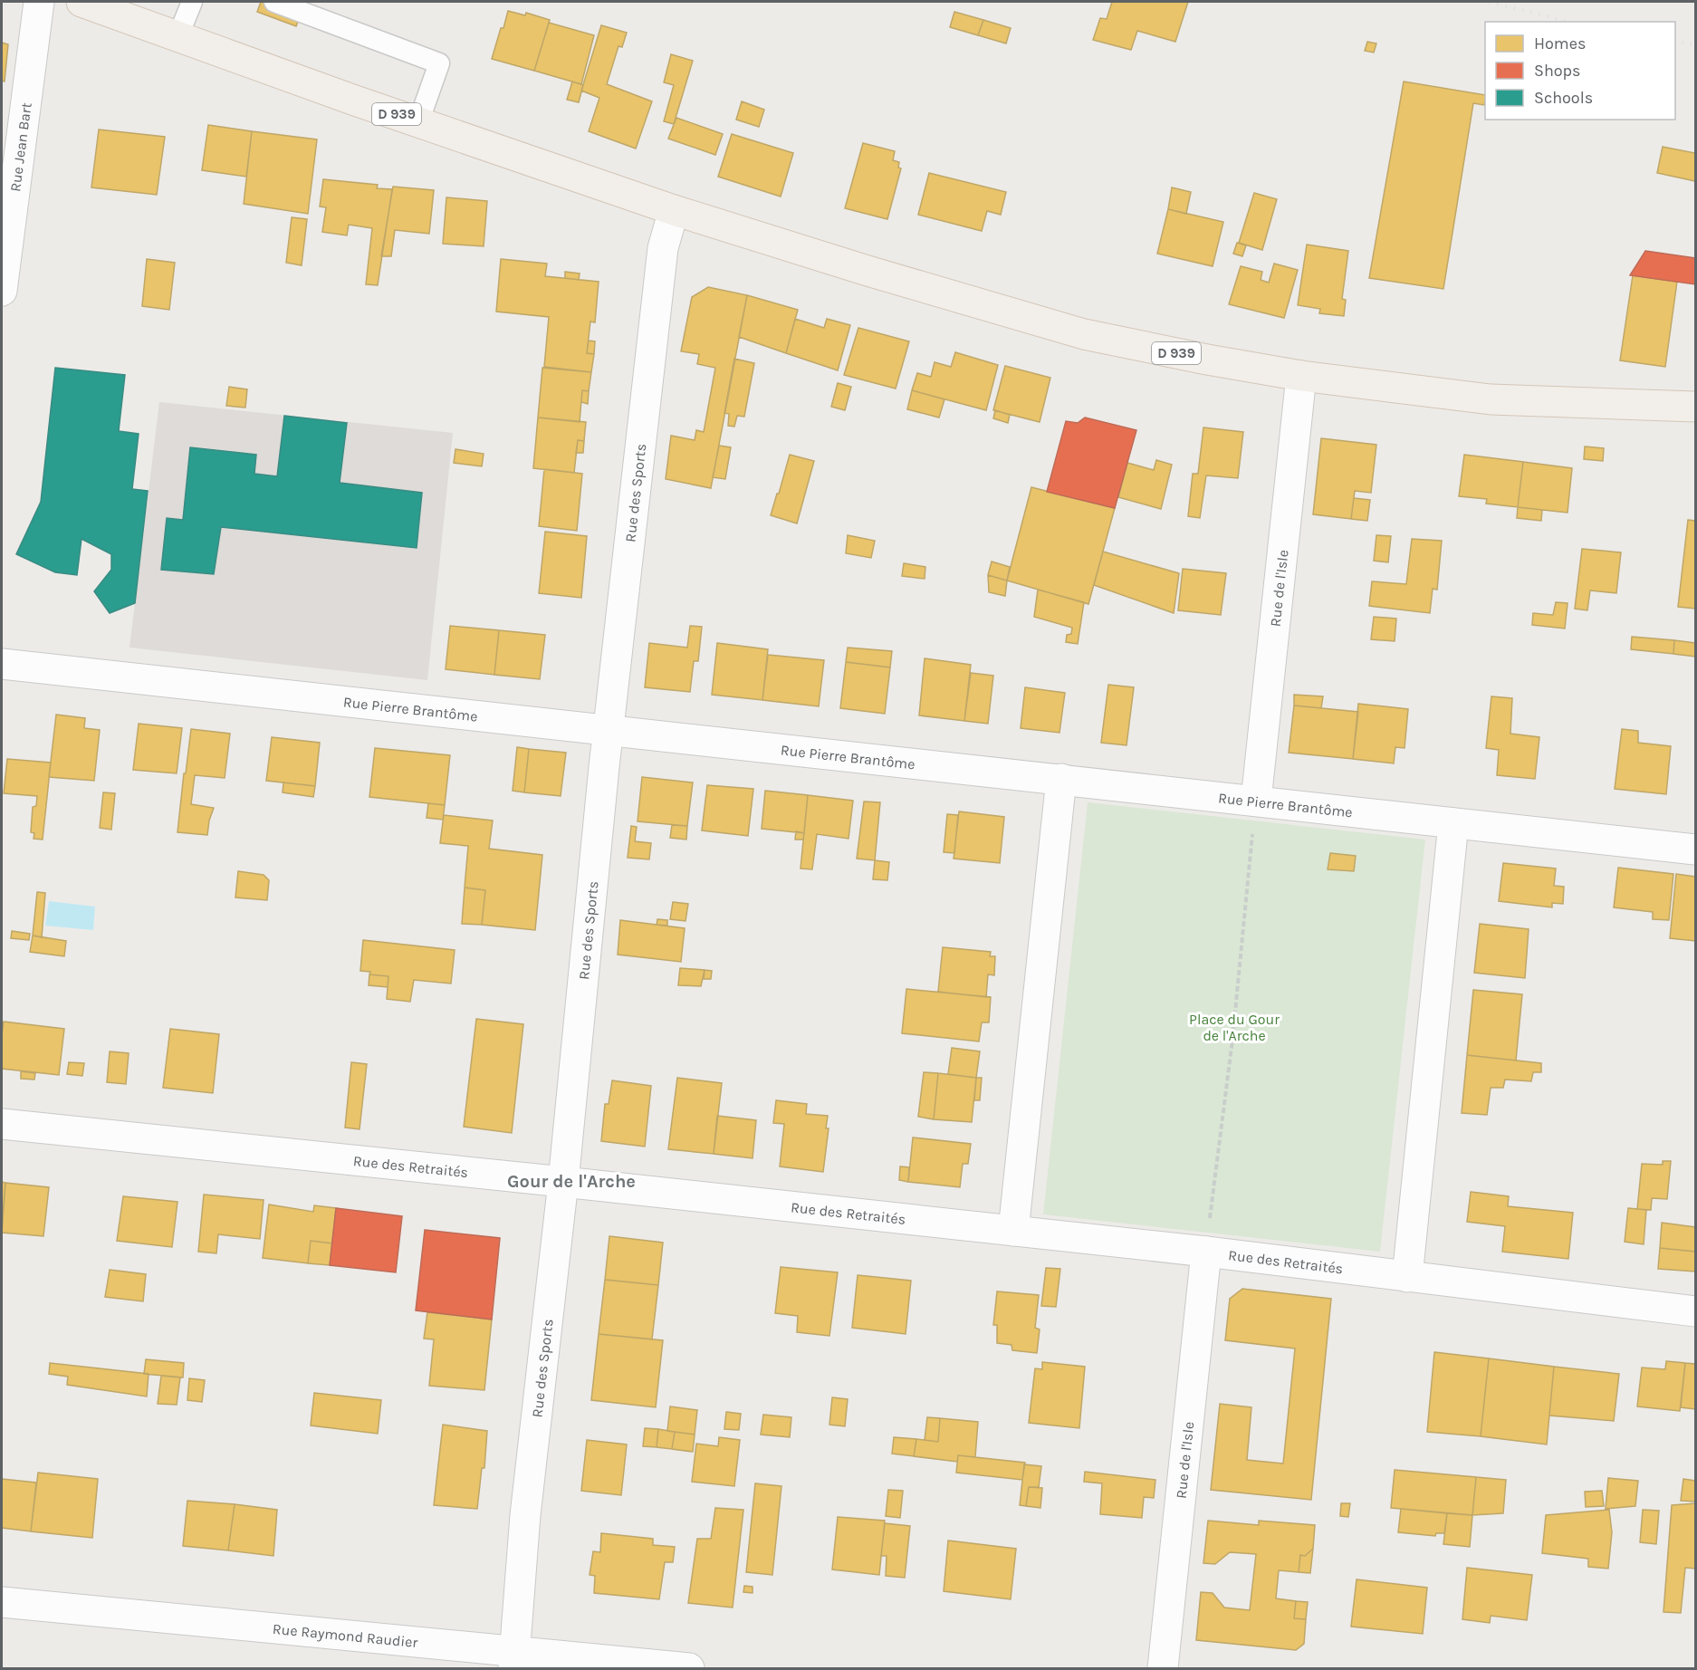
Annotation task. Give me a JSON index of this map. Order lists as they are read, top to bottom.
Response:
{
  "streets": {
    "main road": ["D 939"],
    "street": [
      "Rue Jean Bart",
      "Rue des Sports",
      "Rue de l'Isle",
      "Rue Pierre Brantôme",
      "Rue des Retraités",
      "Rue Raymond Raudier"
    ]
  },
  "crossings": [
    ["D 939", "Rue des Sports"],
    ["D 939", "Rue de l'Isle"],
    ["Rue des Sports", "Rue Pierre Brantôme"],
    ["Rue des Sports", "Rue des Retraités"],
    ["Rue des Sports", "Rue Raymond Raudier"],
    ["Rue de l'Isle", "Rue Pierre Brantôme"],
    ["Rue de l'Isle", "Rue des Retraités"]
  ],
  "districts": ["Gour de l'Arche"],
  "parks": ["Place du Gour de l'Arche"],
  "legend": ["Homes", "Shops", "Schools"]
}
